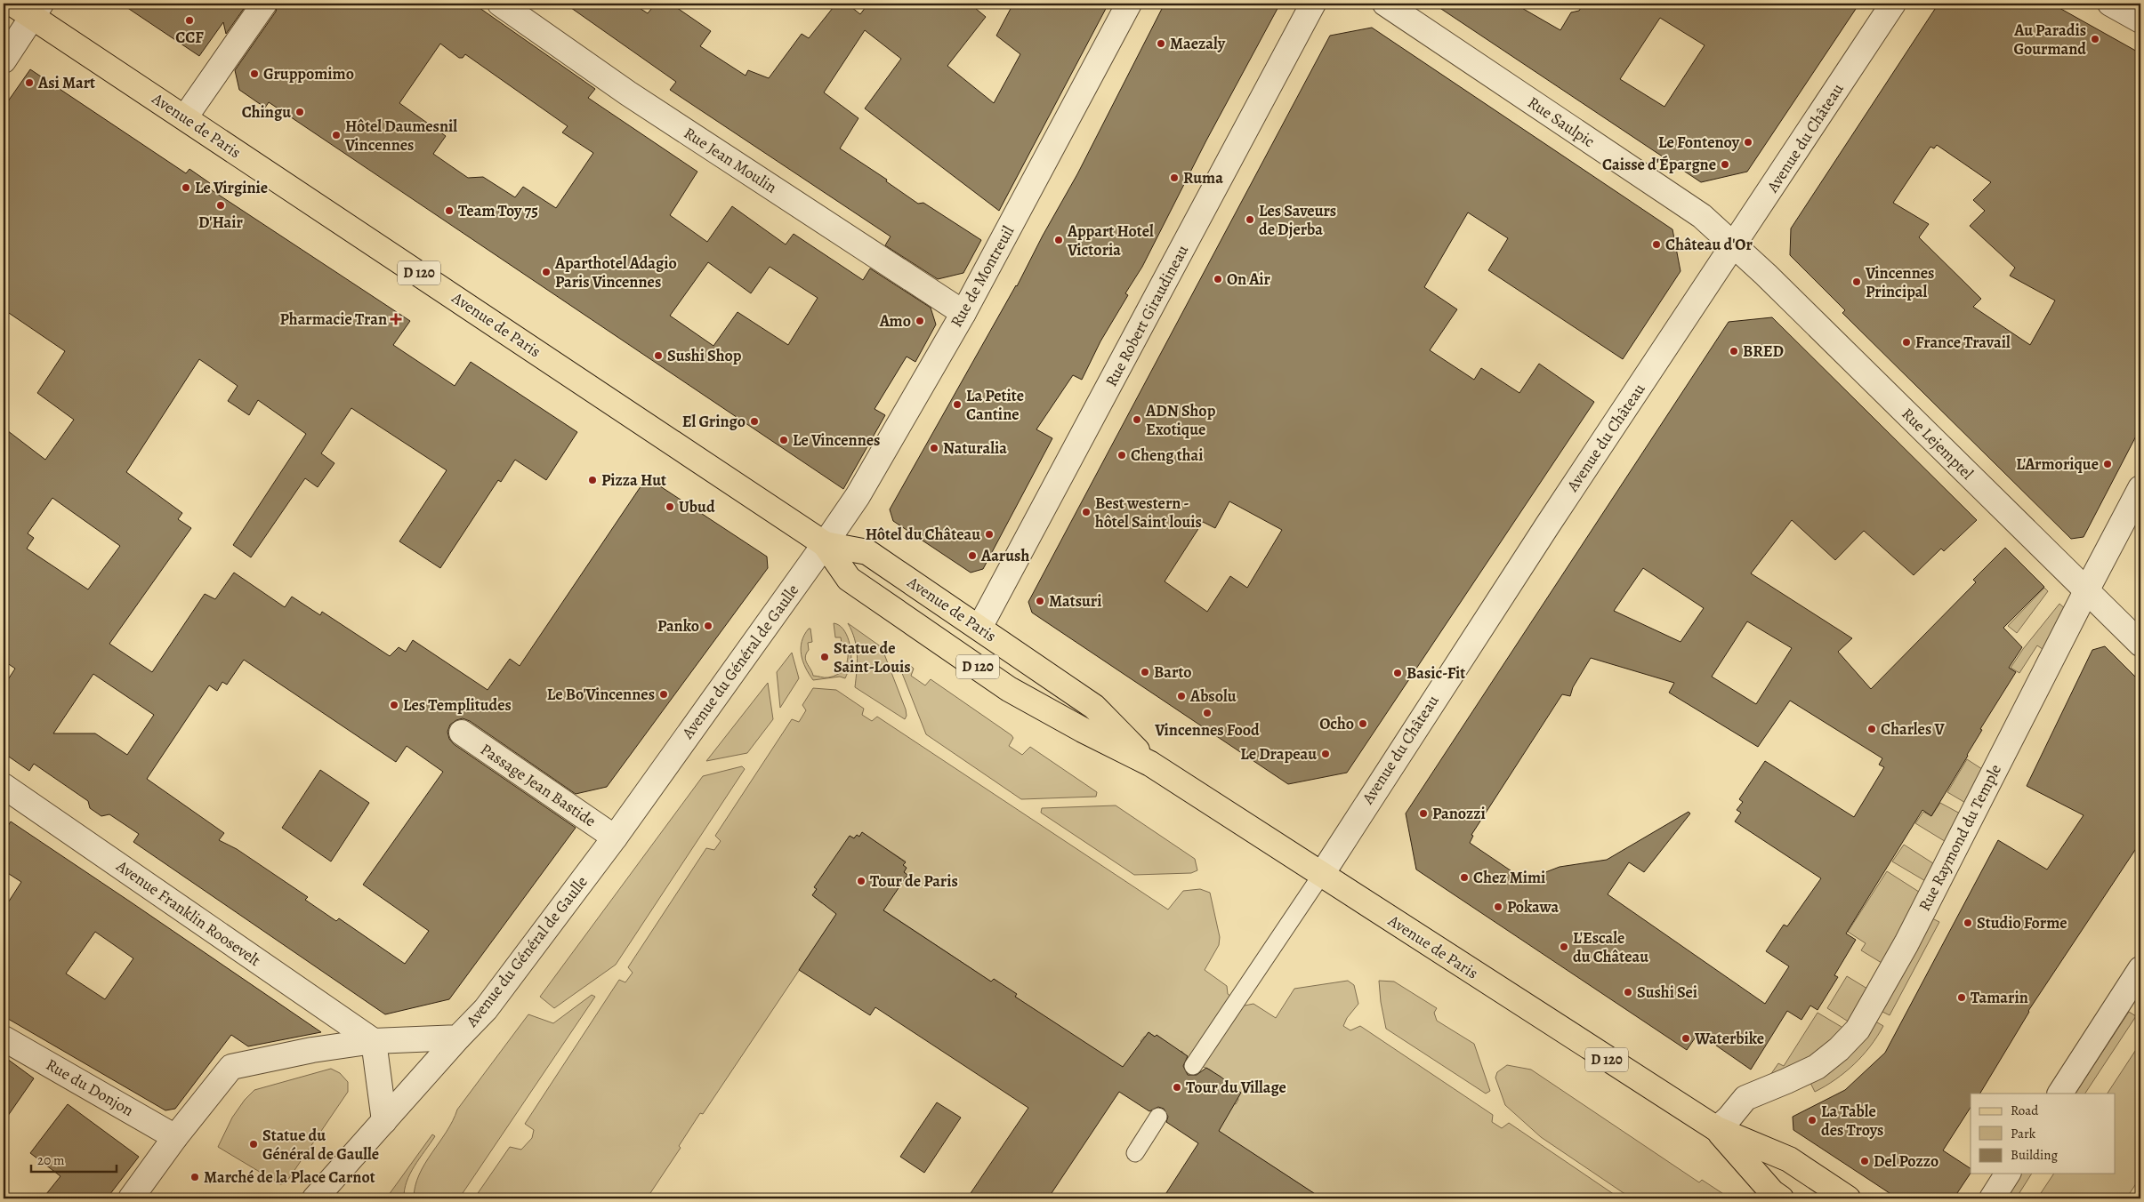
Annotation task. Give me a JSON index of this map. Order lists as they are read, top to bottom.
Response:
{
  "streets": {
    "main road": ["Avenue de Paris", "D 120"],
    "street": [
      "Rue Saulpic",
      "Avenue du Château",
      "Rue Jean Moulin",
      "Rue de Montreuil",
      "Rue Robert Giraudineau",
      "Rue Lejemptel",
      "Avenue du Général de Gaulle",
      "Passage Jean Bastide",
      "Rue Raymond du Temple",
      "Avenue Franklin Roosevelt",
      "Rue du Donjon"
    ]
  },
  "crossings": [
    ["Rue Saulpic", "Avenue du Château"],
    ["Rue Saulpic", "Rue Lejemptel"],
    ["Avenue de Paris", "Avenue du Château"],
    ["Avenue de Paris", "Rue de Montreuil"],
    ["Avenue de Paris", "Rue Robert Giraudineau"],
    ["Avenue de Paris", "Avenue du Général de Gaulle"],
    ["Avenue de Paris", "Rue Raymond du Temple"],
    ["Avenue du Château", "Rue Lejemptel"],
    ["Rue Jean Moulin", "Rue de Montreuil"],
    ["Rue de Montreuil", "Avenue du Général de Gaulle"],
    ["Rue Lejemptel", "Rue Raymond du Temple"],
    ["Avenue du Général de Gaulle", "Passage Jean Bastide"],
    ["Avenue du Général de Gaulle", "Avenue Franklin Roosevelt"],
    ["Avenue du Général de Gaulle", "Rue du Donjon"]
  ],
  "places": {
    "other": [
      "CCF",
      "Au Paradis Gourmand",
      "Maezaly",
      "Gruppomimo",
      "Asi Mart",
      "Chingu",
      "Hôtel Daumesnil Vincennes",
      "Le Fontenoy",
      "Caisse d'Épargne",
      "Ruma",
      "Le Virginie",
      "D'Hair",
      "Team Toy 75",
      "Les Saveurs de Djerba",
      "Appart Hotel Victoria",
      "Château d'Or",
      "Aparthotel Adagio Paris Vincennes",
      "On Air",
      "Vincennes Principal",
      "Amo",
      "France Travail",
      "BRED",
      "Sushi Shop",
      "La Petite Cantine",
      "ADN Shop Exotique",
      "El Gringo",
      "Le Vincennes",
      "Naturalia",
      "Cheng thai",
      "L'Armorique",
      "Pizza Hut",
      "Ubud",
      "Best western - hôtel Saint louis",
      "Hôtel du Château",
      "Aarush",
      "Matsuri",
      "Panko",
      "Statue de Saint-Louis",
      "Barto",
      "Basic-Fit",
      "Le Bo'Vincennes",
      "Absolu",
      "Les Templitudes",
      "Vincennes Food",
      "Ocho",
      "Charles V",
      "Le Drapeau",
      "Panozzi",
      "Chez Mimi",
      "Tour de Paris",
      "Pokawa",
      "Studio Forme",
      "L'Escale du Château",
      "Sushi Sei",
      "Tamarin",
      "Waterbike",
      "Tour du Village",
      "La Table des Troys",
      "Statue du Général de Gaulle",
      "Del Pozzo",
      "Marché de la Place Carnot"
    ],
    "health": ["Pharmacie Tran"]
  },
  "legend": ["Road", "Park", "Building"],
  "scale_bar": "20 m"
}
